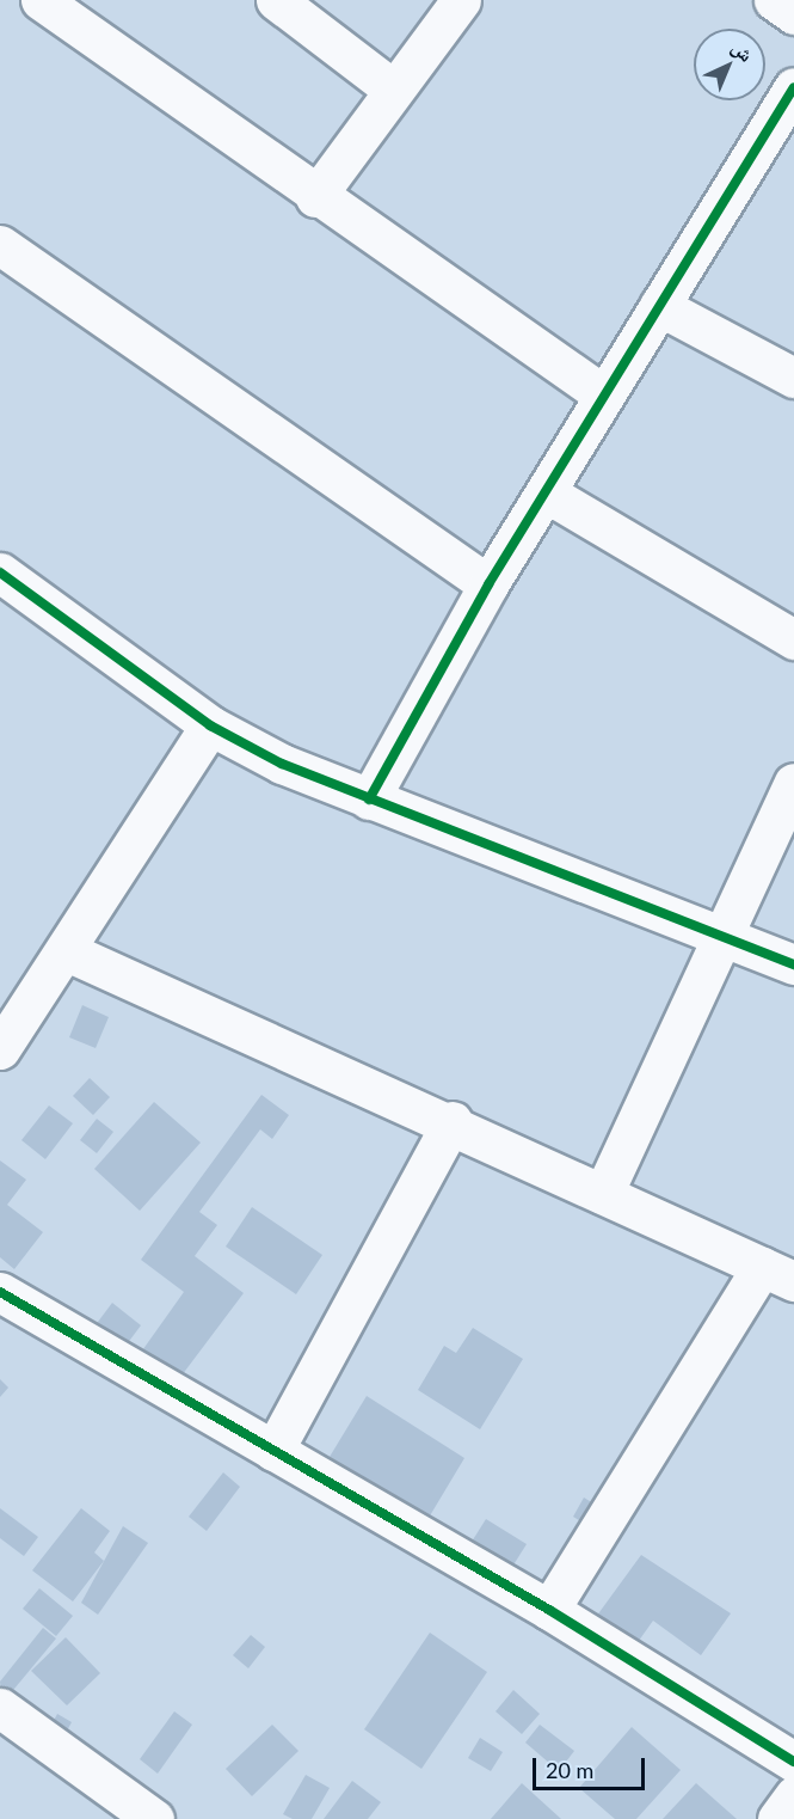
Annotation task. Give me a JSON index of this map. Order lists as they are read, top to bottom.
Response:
{
  "scale_bar": "20 m",
  "north": "top right"
}
